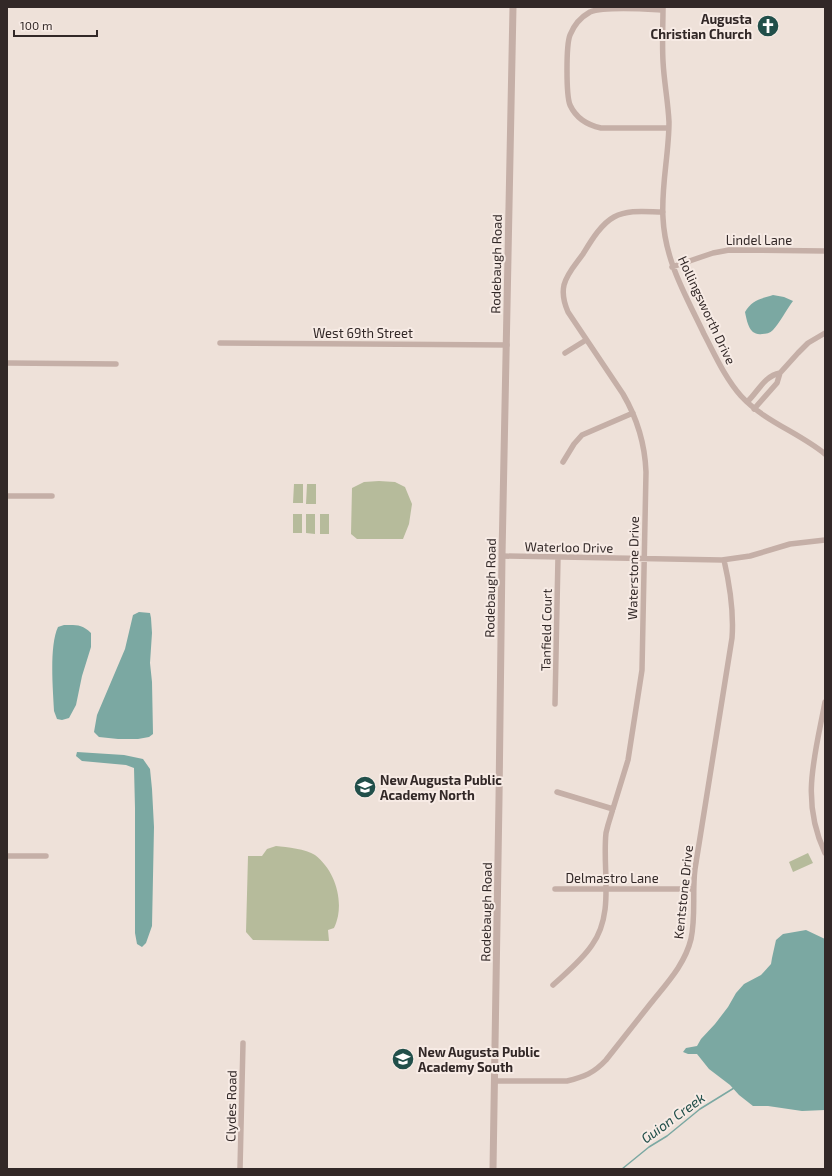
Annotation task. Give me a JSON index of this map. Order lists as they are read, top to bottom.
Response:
{
  "streets": {
    "street": [
      "Lindel Lane",
      "Rodebaugh Road",
      "Hollingsworth Drive",
      "West 69th Street",
      "Waterloo Drive",
      "Waterstone Drive",
      "Tanfield Court",
      "Delmastro Lane",
      "Kentstone Drive",
      "Clydes Road"
    ]
  },
  "crossings": [
    ["Lindel Lane", "Hollingsworth Drive"],
    ["Rodebaugh Road", "West 69th Street"],
    ["Rodebaugh Road", "Waterloo Drive"],
    ["Rodebaugh Road", "Kentstone Drive"],
    ["Hollingsworth Drive", "Waterstone Drive"],
    ["Waterloo Drive", "Waterstone Drive"],
    ["Waterloo Drive", "Tanfield Court"],
    ["Waterloo Drive", "Kentstone Drive"],
    ["Waterstone Drive", "Delmastro Lane"],
    ["Delmastro Lane", "Kentstone Drive"]
  ],
  "water": ["Guion Creek"],
  "places": {
    "church": ["Augusta Christian Church"],
    "school or university": ["New Augusta Public Academy North", "New Augusta Public Academy South"]
  },
  "scale_bar": "100 m"
}
